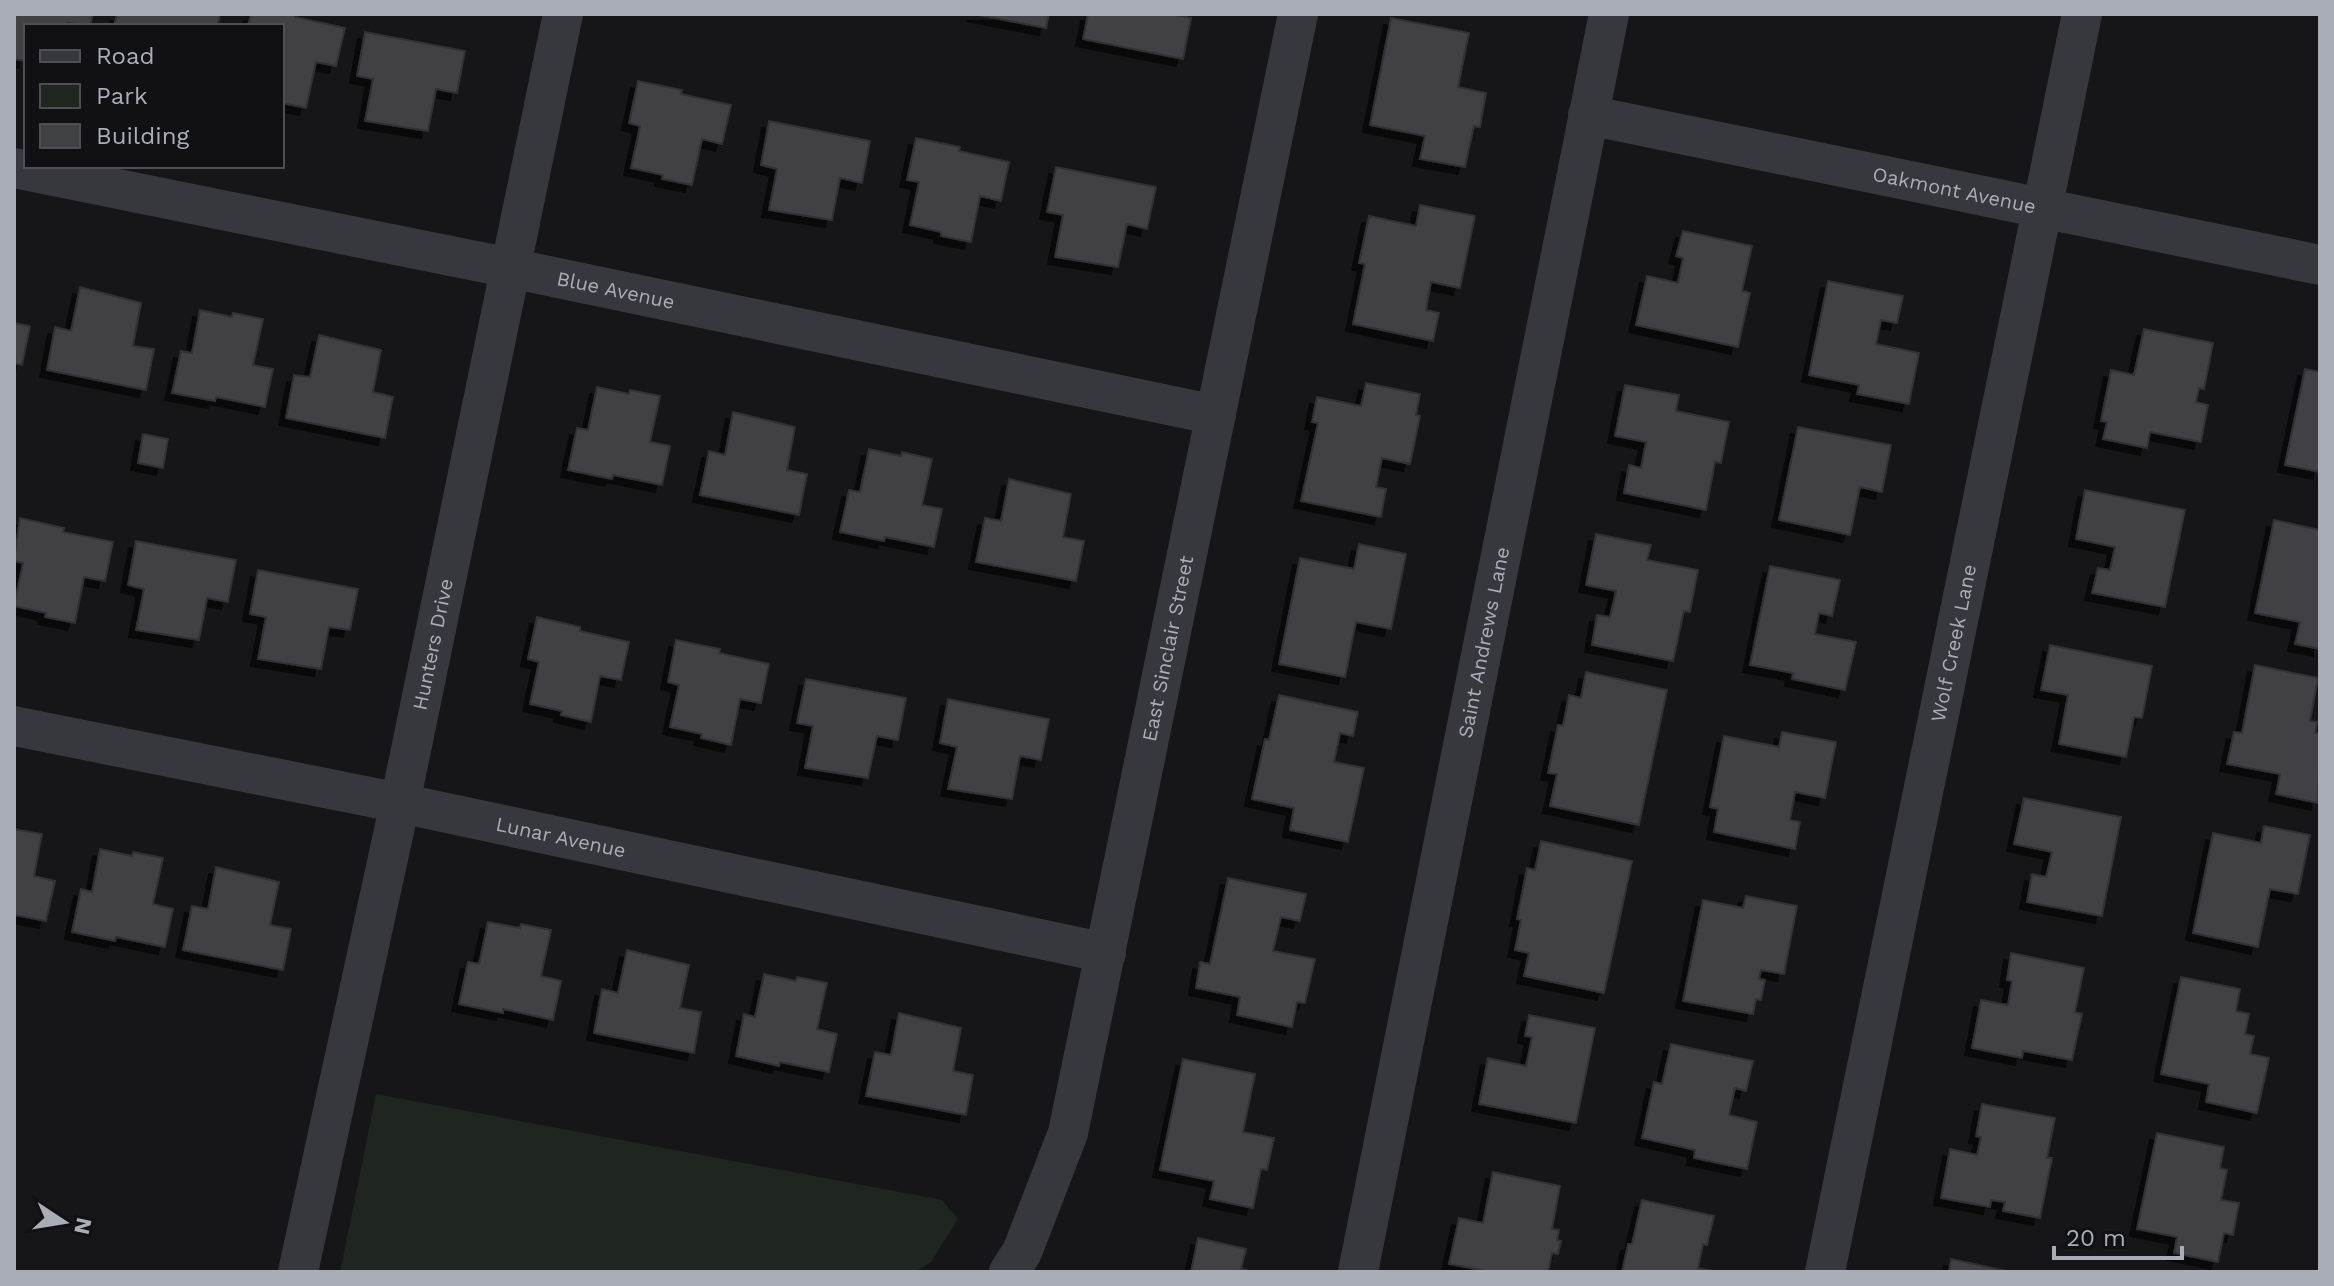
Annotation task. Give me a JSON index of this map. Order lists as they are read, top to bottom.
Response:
{
  "streets": {
    "street": [
      "Oakmont Avenue",
      "Blue Avenue",
      "Saint Andrews Lane",
      "Wolf Creek Lane",
      "Hunters Drive",
      "East Sinclair Street",
      "Lunar Avenue"
    ]
  },
  "crossings": [
    ["Oakmont Avenue", "Saint Andrews Lane"],
    ["Oakmont Avenue", "Wolf Creek Lane"],
    ["Blue Avenue", "Hunters Drive"],
    ["Blue Avenue", "East Sinclair Street"],
    ["Hunters Drive", "Lunar Avenue"],
    ["East Sinclair Street", "Lunar Avenue"]
  ],
  "legend": ["Road", "Park", "Building"],
  "scale_bar": "20 m",
  "north": "right"
}
